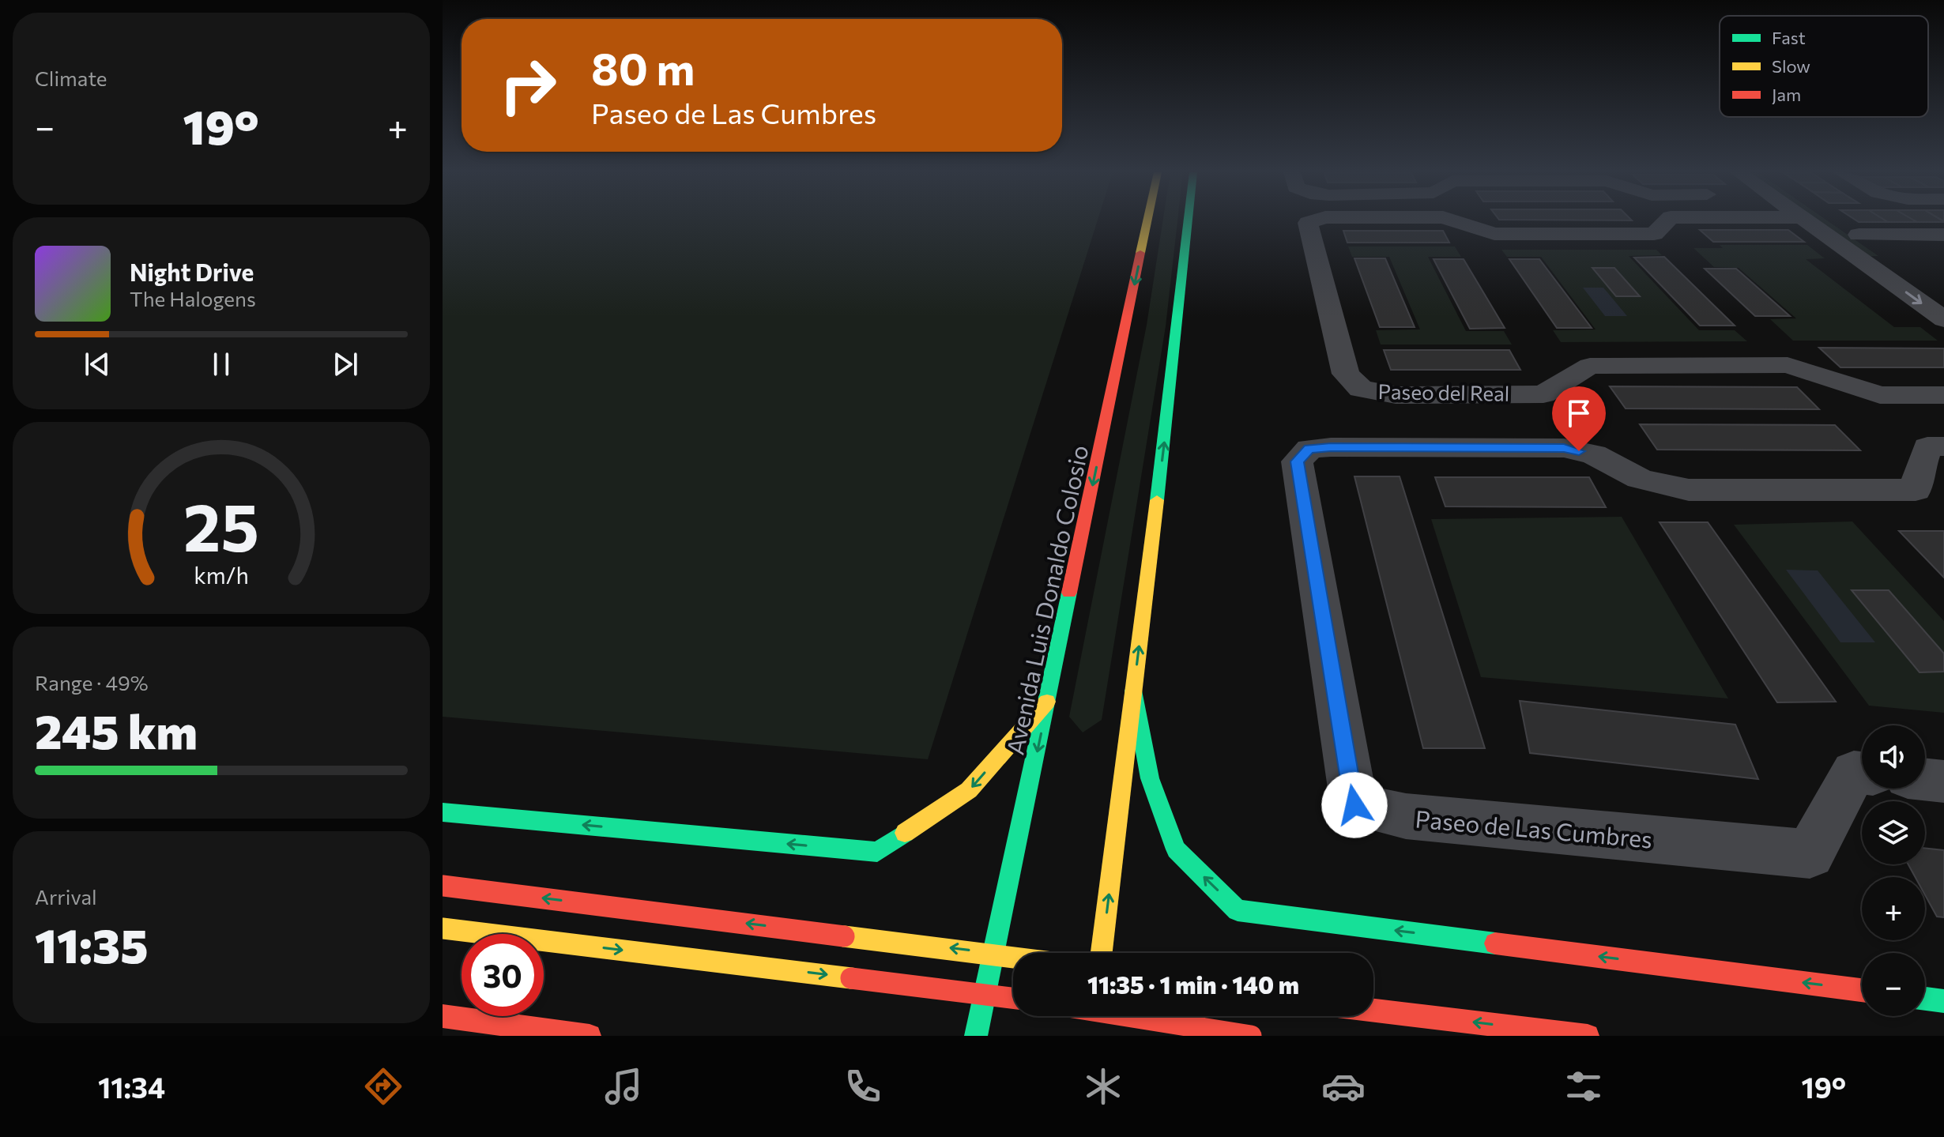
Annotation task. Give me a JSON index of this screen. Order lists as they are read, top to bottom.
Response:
{
  "streets": {
    "main road": ["Avenida Luis Donaldo Colosio"],
    "street": ["Paseo del Real", "Paseo de Las Cumbres"]
  },
  "legend": ["Fast", "Slow", "Jam"],
  "page": {
    "tile": [
      "Climate",
      ["Range · 49%", "245 km"],
      ["Arrival", "11:35"]
    ],
    "turn": ["80 m", "Paseo de Las Cumbres"],
    "heat": ["−", "19°", "+"],
    "song": ["Night Drive", "The Halogens"],
    "map_buttons": ["+", "−"],
    "limit": "30",
    "trip": "11:35 · 1 min · 140 m",
    "tabs": ["11:34", "19°"],
    "gauge": ["25", "km/h"]
  }
}
